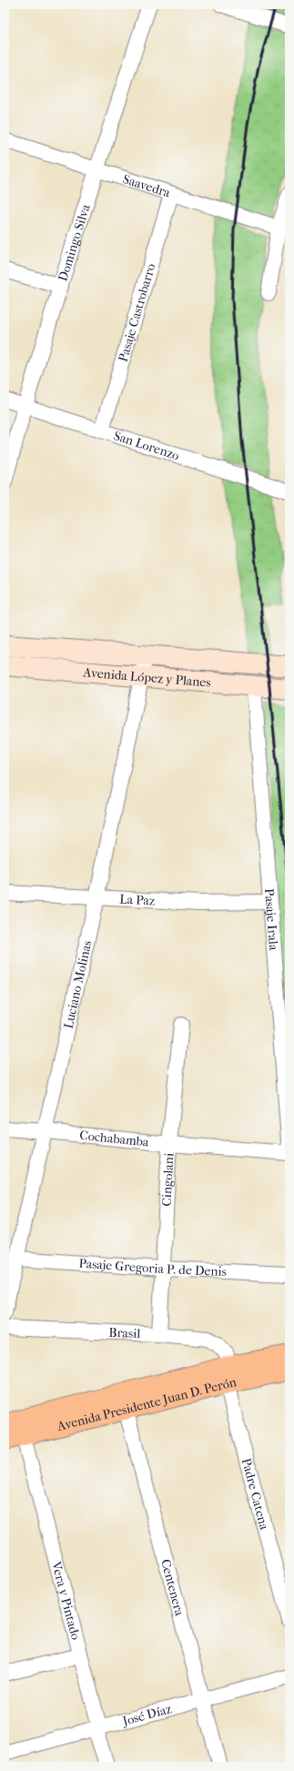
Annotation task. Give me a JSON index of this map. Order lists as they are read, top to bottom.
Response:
{
  "streets": {
    "main road": ["Avenida López y Planes", "Avenida Presidente Juan D. Perón"],
    "street": [
      "Saavedra",
      "Domingo Silva",
      "Pasaje Castrobarro",
      "San Lorenzo",
      "La Paz",
      "Pasaje Irala",
      "Luciano Molinas",
      "Cochabamba",
      "Cingolani",
      "Pasaje Gregoria P. de Denis",
      "Brasil",
      "Padre Catena",
      "Centenera",
      "Vera y Pintado",
      "José Díaz"
    ]
  },
  "crossings": [
    ["Saavedra", "Domingo Silva"],
    ["Saavedra", "Pasaje Castrobarro"],
    ["Domingo Silva", "San Lorenzo"],
    ["Pasaje Castrobarro", "San Lorenzo"],
    ["Avenida López y Planes", "Pasaje Irala"],
    ["Avenida López y Planes", "Luciano Molinas"],
    ["La Paz", "Pasaje Irala"],
    ["La Paz", "Luciano Molinas"],
    ["Pasaje Irala", "Cochabamba"],
    ["Luciano Molinas", "Cochabamba"],
    ["Luciano Molinas", "Pasaje Gregoria P. de Denis"],
    ["Cochabamba", "Cingolani"],
    ["Cingolani", "Pasaje Gregoria P. de Denis"],
    ["Cingolani", "Brasil"],
    ["Brasil", "Avenida Presidente Juan D. Perón"],
    ["Brasil", "Padre Catena"],
    ["Avenida Presidente Juan D. Perón", "Padre Catena"],
    ["Avenida Presidente Juan D. Perón", "Centenera"],
    ["Avenida Presidente Juan D. Perón", "Vera y Pintado"],
    ["Centenera", "José Díaz"],
    ["Vera y Pintado", "José Díaz"]
  ]
}
